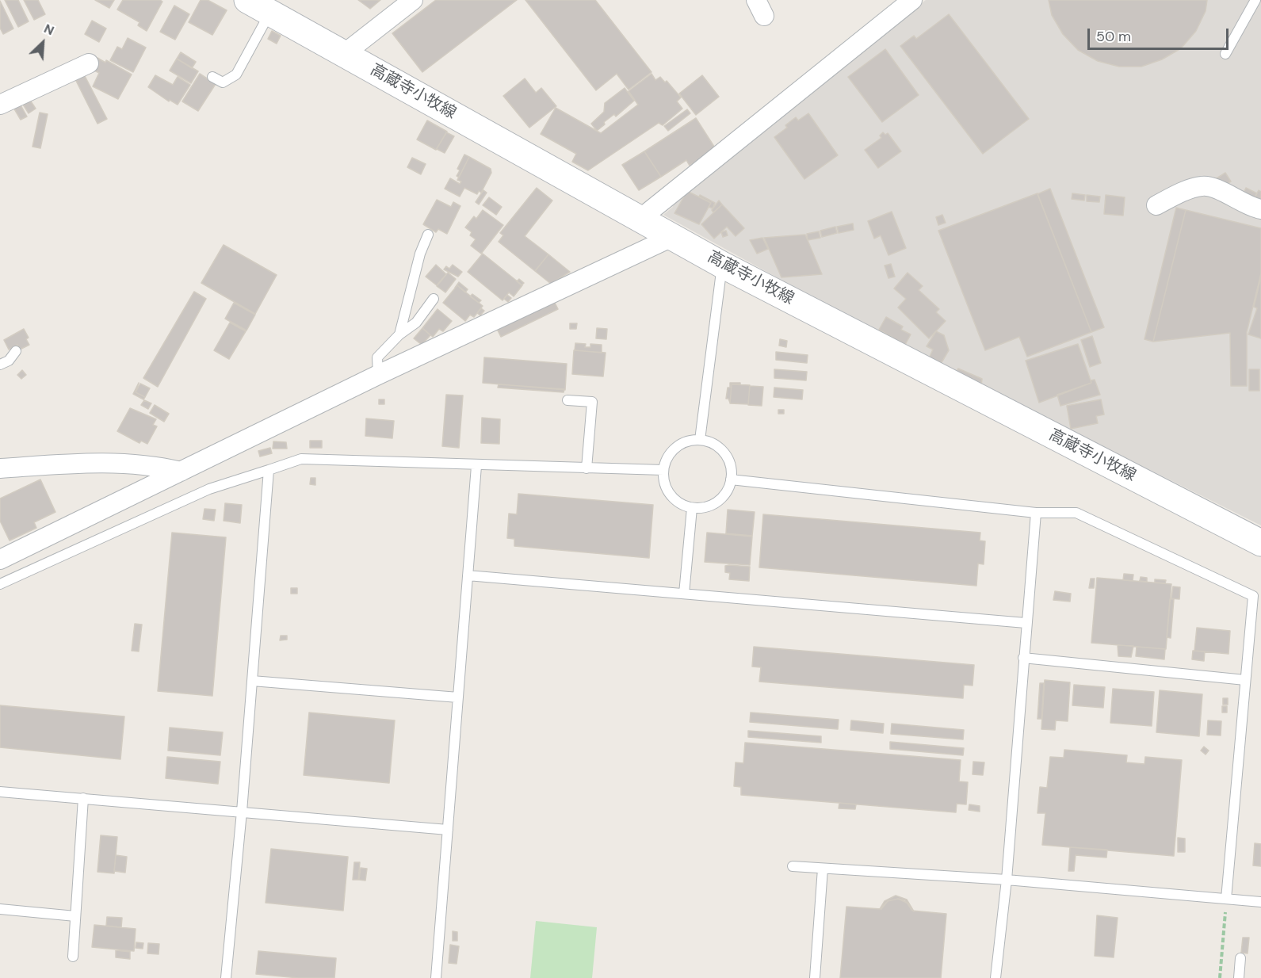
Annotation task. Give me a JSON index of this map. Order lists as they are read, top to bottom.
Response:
{
  "streets": {
    "main road": ["高蔵寺小牧線"]
  },
  "scale_bar": "50 m",
  "north": "top right"
}
